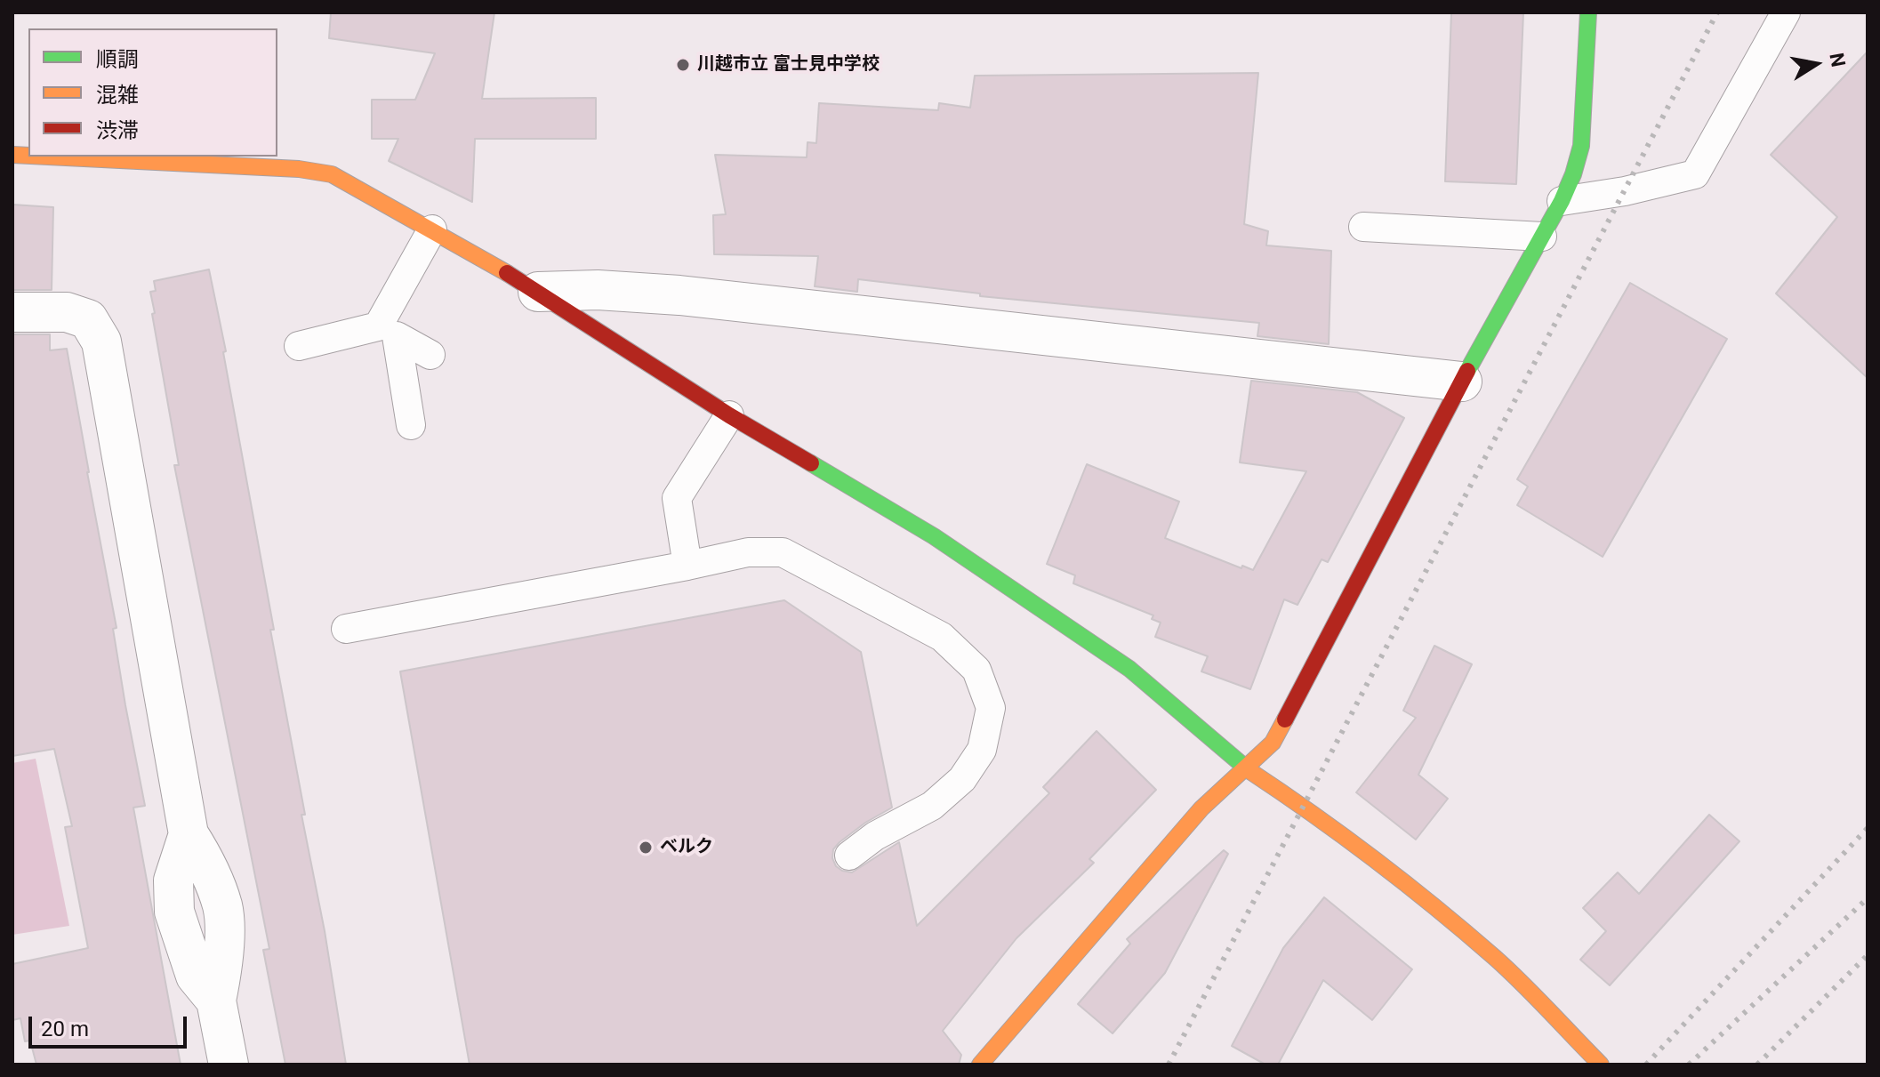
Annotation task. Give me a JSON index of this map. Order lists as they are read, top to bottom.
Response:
{
  "places": ["川越市立 富士見中学校", "ベルク"],
  "legend": ["順調", "混雑", "渋滞"],
  "scale_bar": "20 m",
  "north": "right"
}
